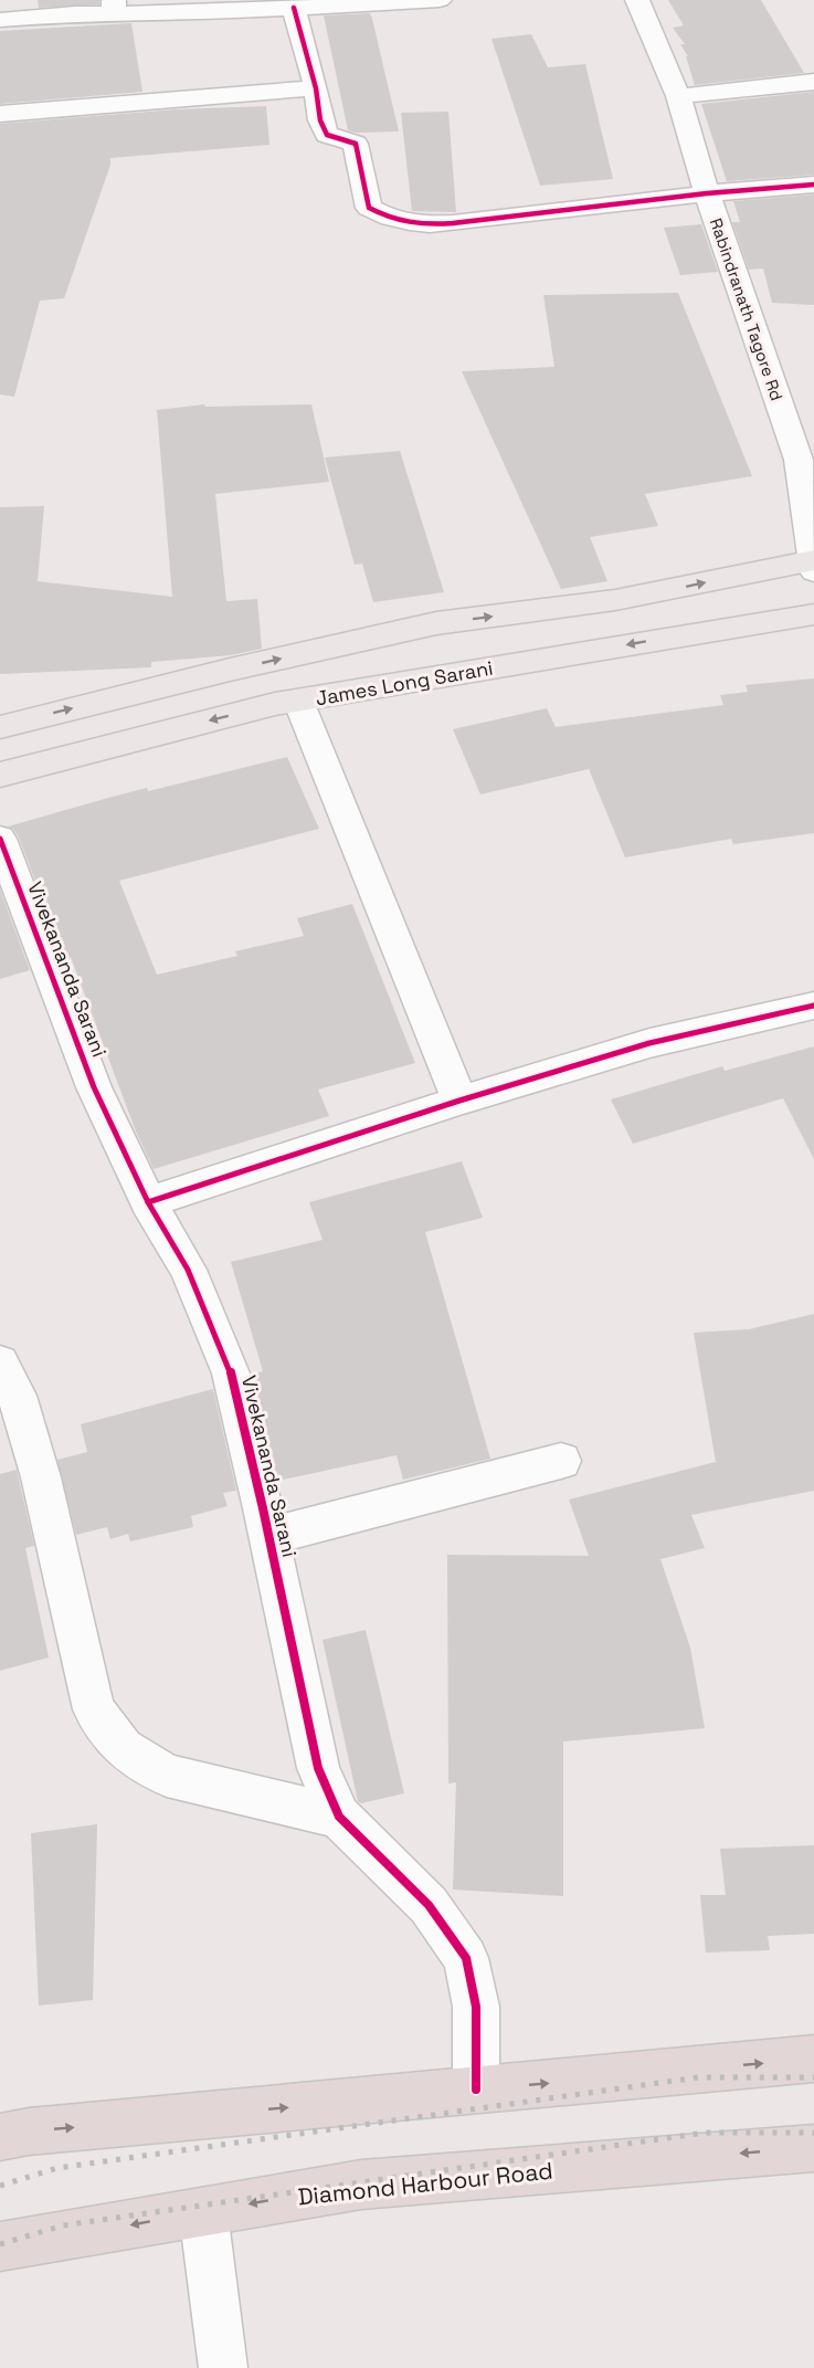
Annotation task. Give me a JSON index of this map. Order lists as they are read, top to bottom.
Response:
{
  "streets": {
    "highway": ["Diamond Harbour Road"],
    "main road": ["James Long Sarani"],
    "street": ["Rabindranath Tagore Rd", "Vivekananda Sarani"]
  }
}
